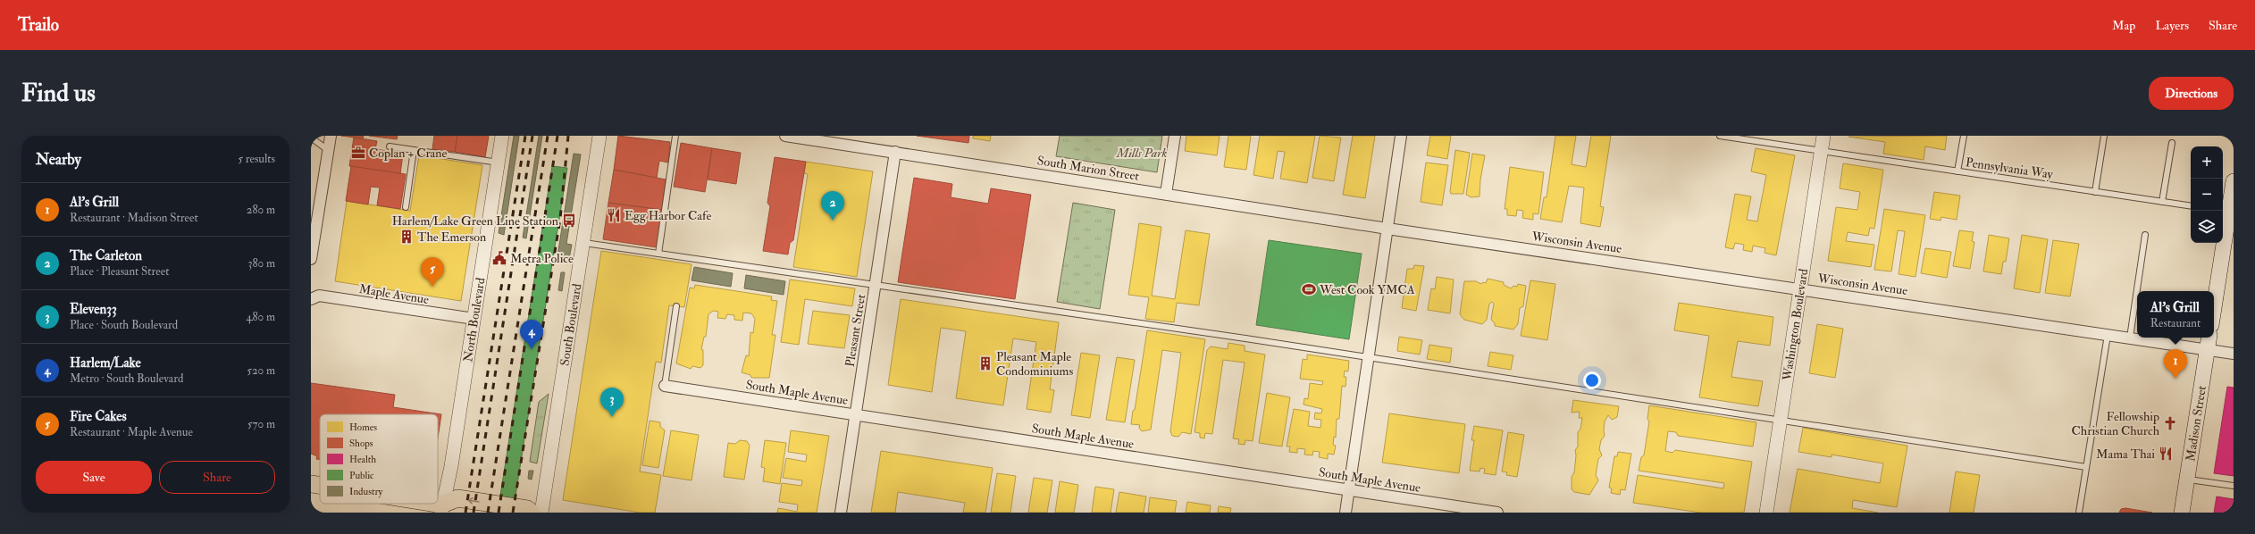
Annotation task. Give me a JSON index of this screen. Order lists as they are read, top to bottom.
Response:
{
  "streets": {
    "main road": ["Madison Street"],
    "street": [
      "South Marion Street",
      "Wisconsin Avenue",
      "Maple Avenue",
      "North Boulevard",
      "South Boulevard",
      "Washington Boulevard",
      "Pleasant Street",
      "South Maple Avenue"
    ],
    "lane": ["Pennsylvania Way"]
  },
  "crossings": [
    ["South Marion Street", "Wisconsin Avenue"],
    ["South Marion Street", "Pleasant Street"],
    ["Pennsylvania Way", "Washington Boulevard"],
    ["Wisconsin Avenue", "Washington Boulevard"],
    ["Wisconsin Avenue", "Madison Street"],
    ["Maple Avenue", "North Boulevard"],
    ["Pleasant Street", "South Maple Avenue"]
  ],
  "parks": ["Mills Park"],
  "places": {
    "office": ["Coplan + Crane"],
    "restaurant": ["Egg Harbor Cafe", "Mama Thai"],
    "bus stop": ["Harlem/Lake Green Line Station"],
    "building": ["The Emerson", "Pleasant Maple Condominiums"],
    "public building": ["Metra Police"],
    "sports": ["West Cook YMCA"],
    "church": ["Fellowship Christian Church"]
  },
  "legend": [
    "Homes",
    "Shops",
    "Health",
    "Public",
    "Industry"
  ],
  "page": {
    "header": "Trailo",
    "nav": ["Map", "Layers", "Share"],
    "buttons": [
      "Directions",
      ["Save", "Share"]
    ],
    "title": "Find us",
    "heading": ["Nearby", "5 results"],
    "map_buttons": ["+", "−"],
    "list": [
      {
        "mark": "1",
        "name": "Al's Grill",
        "note": "Restaurant · Madison Street",
        "value": "280 m"
      },
      {
        "mark": "2",
        "name": "The Carleton",
        "note": "Place · Pleasant Street",
        "value": "380 m"
      },
      {
        "mark": "3",
        "name": "Eleven33",
        "note": "Place · South Boulevard",
        "value": "480 m"
      },
      {
        "mark": "4",
        "name": "Harlem/Lake",
        "note": "Metro · South Boulevard",
        "value": "520 m"
      },
      {
        "mark": "5",
        "name": "Fire Cakes",
        "note": "Restaurant · Maple Avenue",
        "value": "570 m"
      }
    ],
    "pins": [
      "2",
      "5",
      "4",
      "1",
      "3"
    ],
    "popup": ["Al's Grill", "Restaurant"]
  }
}
